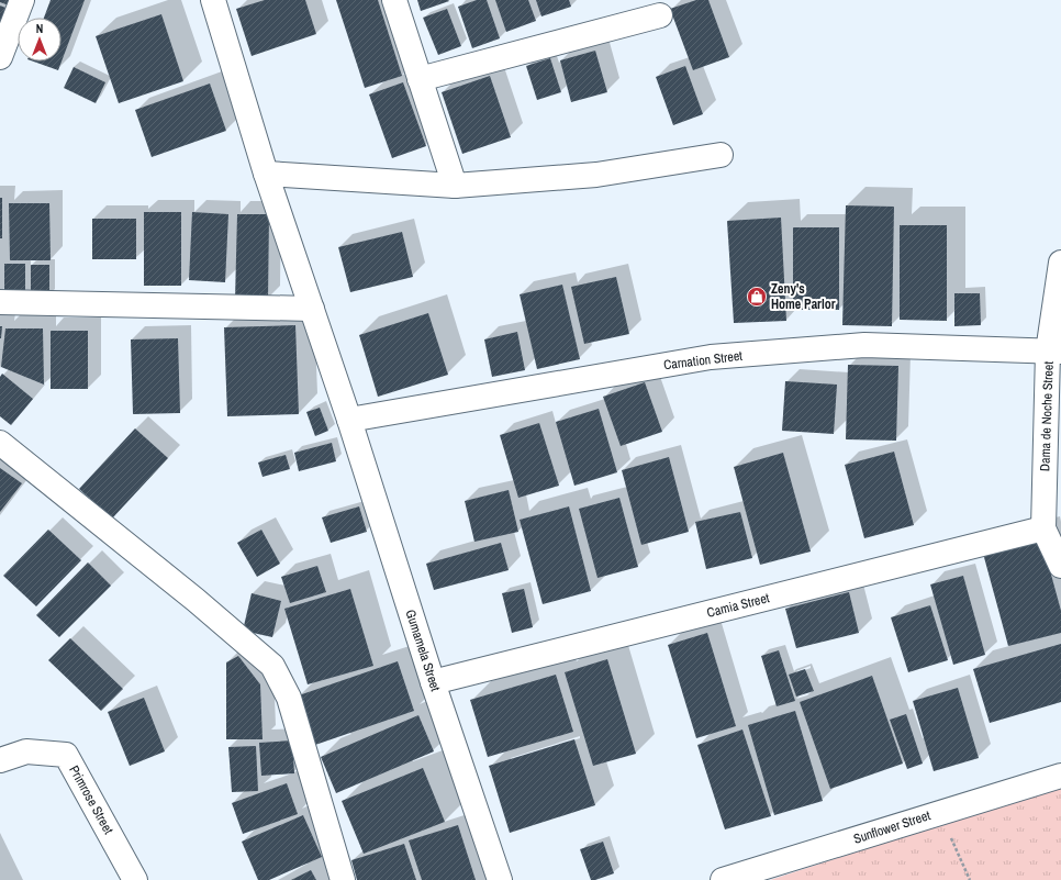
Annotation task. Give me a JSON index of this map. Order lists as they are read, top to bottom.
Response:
{
  "streets": {
    "street": [
      "Carnation Street",
      "Dama de Noche Street",
      "Camia Street",
      "Gumamela Street",
      "Primrose Street",
      "Sunflower Street"
    ]
  },
  "crossings": [
    ["Carnation Street", "Dama de Noche Street"],
    ["Carnation Street", "Gumamela Street"],
    ["Dama de Noche Street", "Camia Street"],
    ["Camia Street", "Gumamela Street"]
  ],
  "places": {
    "shop": ["Zeny's Home Parlor"]
  },
  "north": "top"
}
